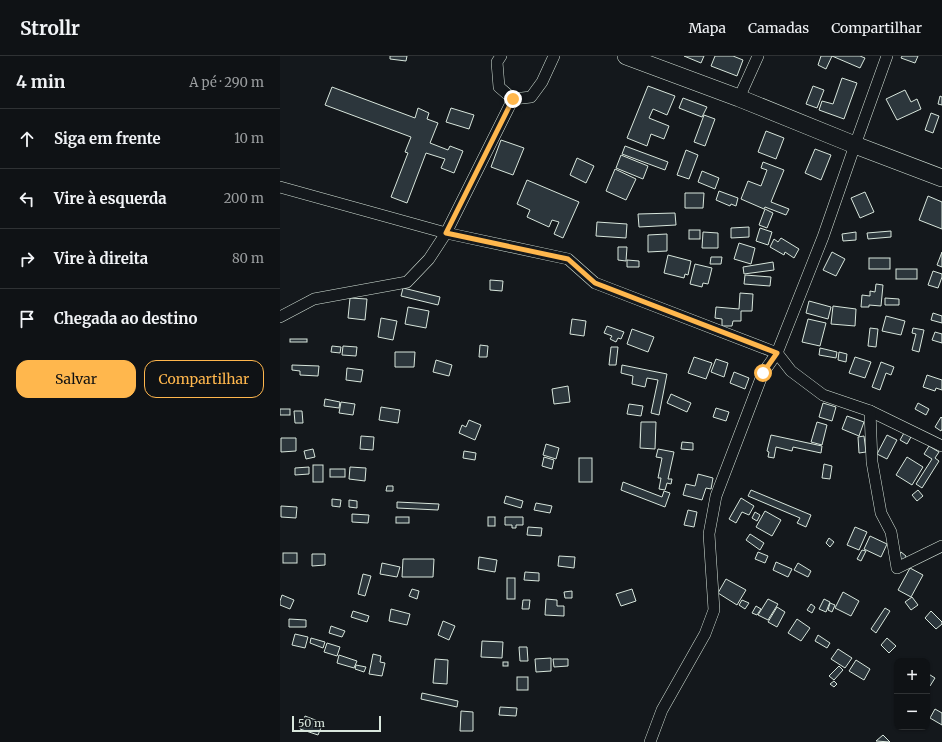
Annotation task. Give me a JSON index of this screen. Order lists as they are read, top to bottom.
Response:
{
  "scale_bar": "50 m",
  "page": {
    "header": "Strollr",
    "nav": ["Mapa", "Camadas", "Compartilhar"],
    "heading": ["4 min", "A pé · 290 m"],
    "list": [
      ["Siga em frente", "10 m"],
      ["Vire à esquerda", "200 m"],
      ["Vire à direita", "80 m"],
      "Chegada ao destino"
    ],
    "buttons": ["Salvar", "Compartilhar"],
    "map_buttons": ["+", "−"],
    "scale": "50 m"
  }
}
